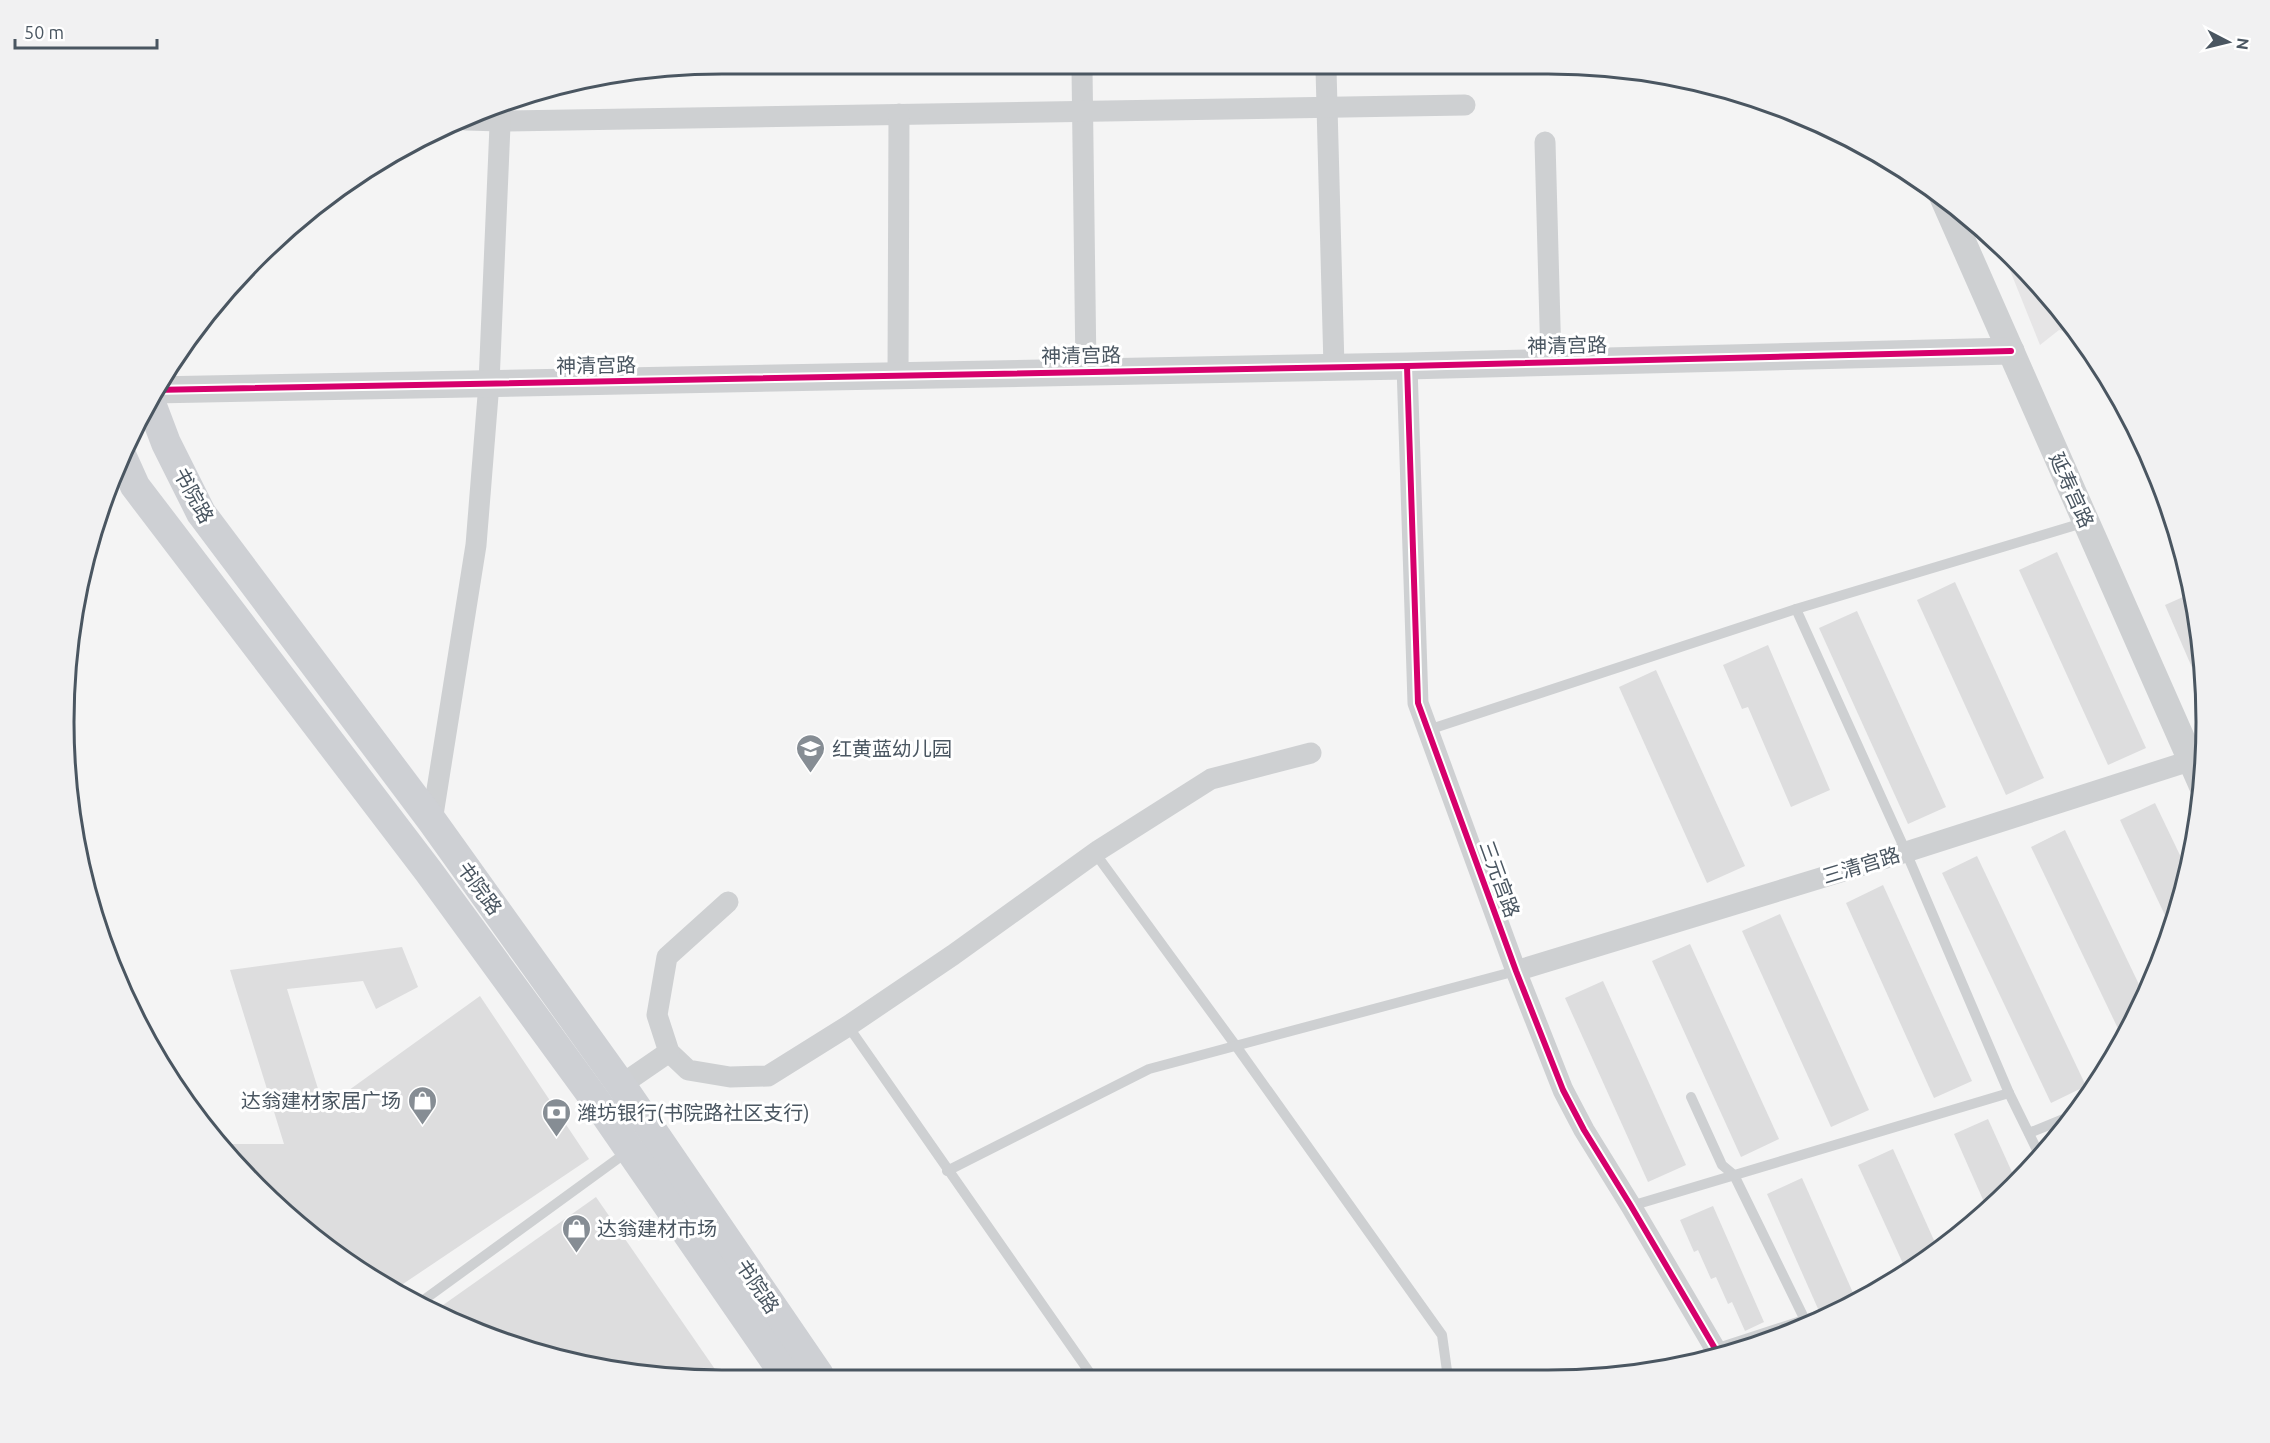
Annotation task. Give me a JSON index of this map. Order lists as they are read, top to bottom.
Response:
{
  "streets": {
    "main road": ["书院路"],
    "street": [
      "神清宫路",
      "延寿宫路",
      "三清宫路",
      "三元宫路"
    ]
  },
  "crossings": [
    ["神清宫路", "延寿宫路"],
    ["神清宫路", "三元宫路"],
    ["三清宫路", "三元宫路"]
  ],
  "places": {
    "school or university": ["红黄蓝幼儿园"],
    "shop": ["达翁建材家居广场", "达翁建材市场"],
    "bank": ["潍坊银行(书院路社区支行)"]
  },
  "scale_bar": "50 m",
  "north": "right"
}
